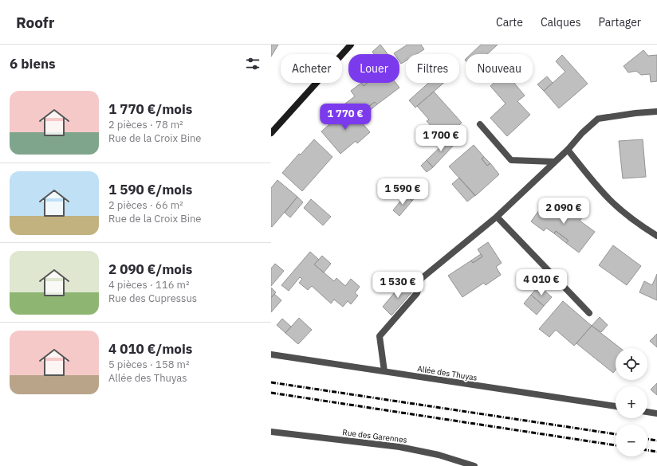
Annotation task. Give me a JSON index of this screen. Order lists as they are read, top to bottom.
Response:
{
  "streets": {
    "street": ["Allée des Thuyas", "Rue des Garennes"]
  },
  "page": {
    "header": "Roofr",
    "nav": ["Carte", "Calques", "Partager"],
    "heading": "6 biens",
    "chip": [
      "Acheter",
      "Louer",
      "Filtres",
      "Nouveau"
    ],
    "list": [
      {
        "name": "1 770 €/mois",
        "note": "2 pièces · 78 m² · Rue de la Croix Bine"
      },
      {
        "name": "1 590 €/mois",
        "note": "2 pièces · 66 m² · Rue de la Croix Bine"
      },
      {
        "name": "2 090 €/mois",
        "note": "4 pièces · 116 m² · Rue des Cupressus"
      },
      {
        "name": "4 010 €/mois",
        "note": "5 pièces · 158 m² · Allée des Thuyas"
      }
    ],
    "price": [
      "1 770 €",
      "1 700 €",
      "1 590 €",
      "2 090 €",
      "4 010 €",
      "1 530 €"
    ],
    "map_buttons": ["+", "−"]
  }
}
